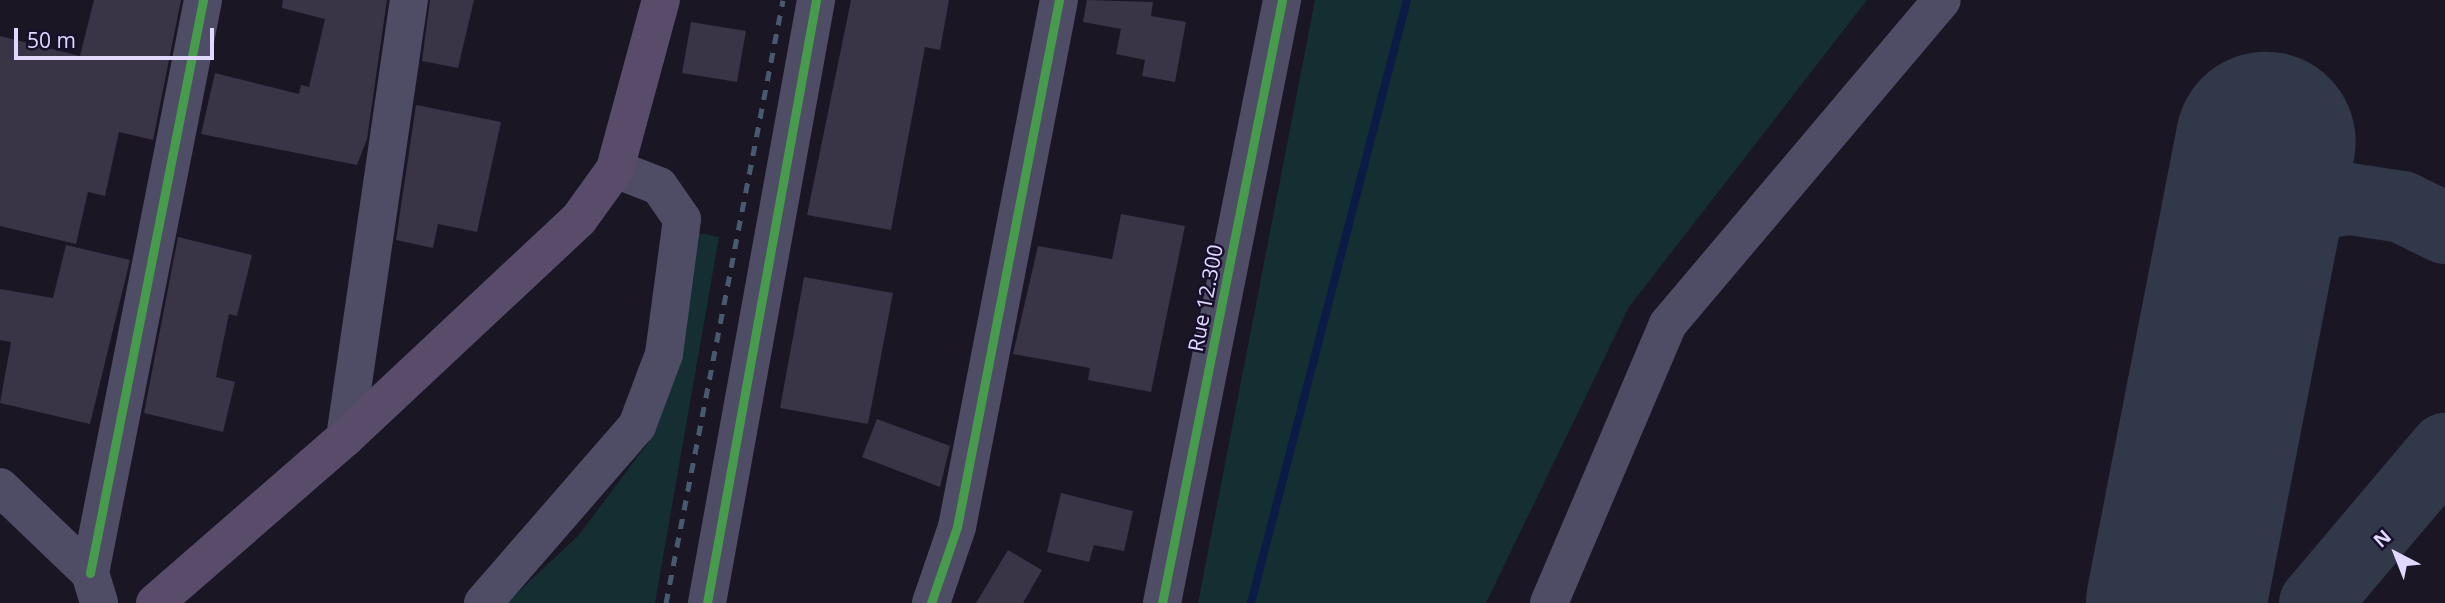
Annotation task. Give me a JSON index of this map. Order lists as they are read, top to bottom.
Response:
{
  "streets": {
    "street": ["Rue 12.300"]
  },
  "scale_bar": "50 m",
  "north": "top left"
}
